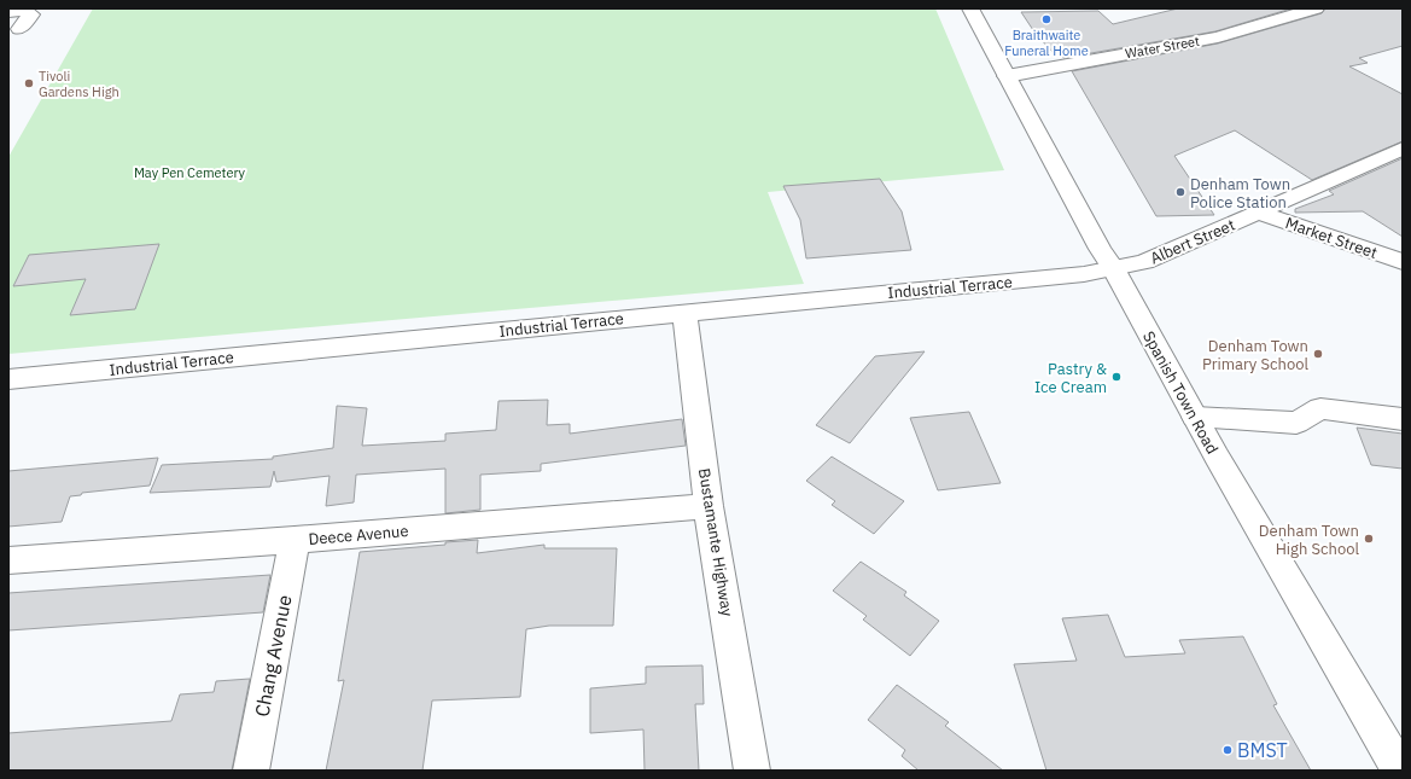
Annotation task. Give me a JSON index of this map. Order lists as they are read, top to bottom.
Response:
{
  "streets": {
    "street": [
      "Water Street",
      "Market Street",
      "Albert Street",
      "Industrial Terrace",
      "Spanish Town Road",
      "Deece Avenue",
      "Bustamante Highway",
      "Chang Avenue"
    ]
  },
  "crossings": [
    ["Water Street", "Spanish Town Road"],
    ["Market Street", "Albert Street"],
    ["Albert Street", "Industrial Terrace"],
    ["Albert Street", "Spanish Town Road"],
    ["Industrial Terrace", "Spanish Town Road"],
    ["Industrial Terrace", "Bustamante Highway"],
    ["Deece Avenue", "Bustamante Highway"],
    ["Deece Avenue", "Chang Avenue"]
  ],
  "parks": ["May Pen Cemetery"],
  "places": [
    "Braithwaite Funeral Home",
    "Tivoli Gardens High",
    "Denham Town Police Station",
    "Denham Town Primary School",
    "Pastry & Ice Cream",
    "Denham Town High School",
    "BMST"
  ]
}
